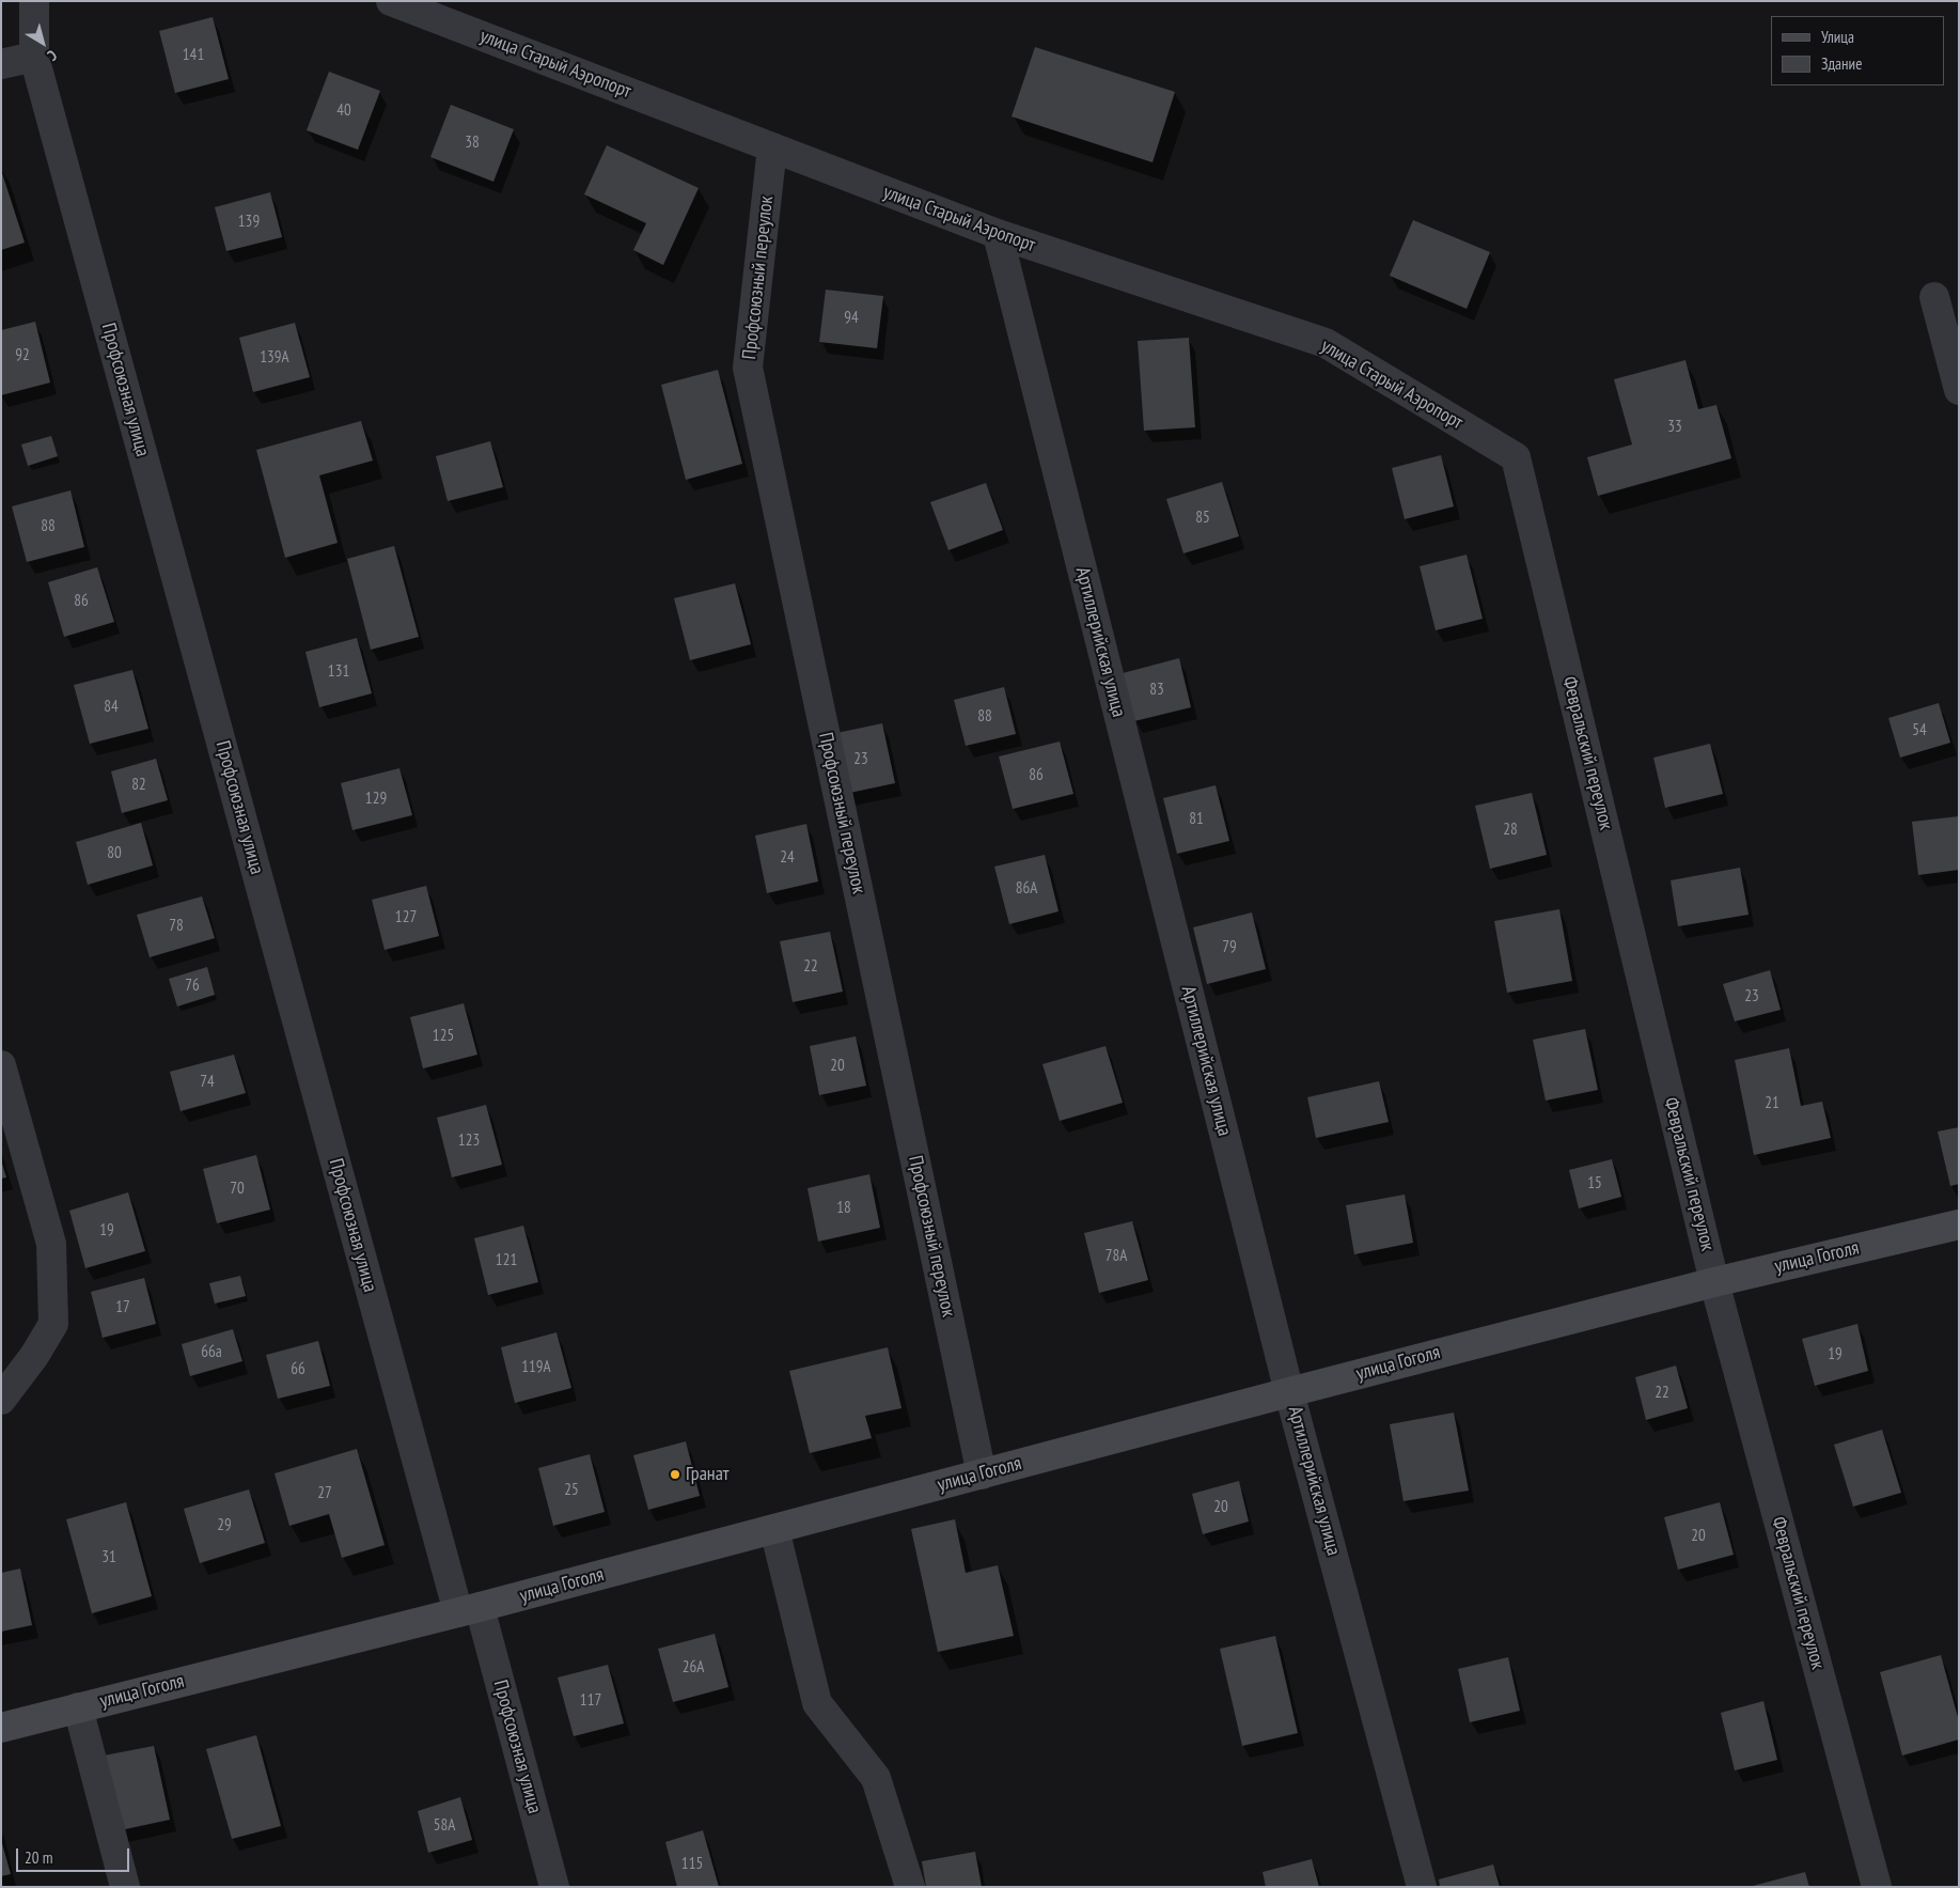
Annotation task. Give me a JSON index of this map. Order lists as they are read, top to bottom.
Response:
{
  "streets": {
    "main road": ["улица Гоголя"],
    "street": [
      "улица Старый Аэропорт",
      "Профсоюзный переулок",
      "Профсоюзная улица",
      "Артиллерийская улица",
      "Февральский переулок"
    ]
  },
  "crossings": [
    ["улица Старый Аэропорт", "Профсоюзный переулок"],
    ["улица Старый Аэропорт", "Артиллерийская улица"],
    ["улица Старый Аэропорт", "Февральский переулок"],
    ["Профсоюзный переулок", "улица Гоголя"],
    ["Профсоюзная улица", "улица Гоголя"],
    ["Артиллерийская улица", "улица Гоголя"],
    ["Февральский переулок", "улица Гоголя"]
  ],
  "places": ["Гранат"],
  "house_numbers": [
    "141",
    "40",
    "38",
    "139",
    "94",
    "92",
    "139А",
    "33",
    "85",
    "88",
    "86",
    "131",
    "83",
    "84",
    "88",
    "54",
    "23",
    "86",
    "82",
    "129",
    "81",
    "28",
    "80",
    "24",
    "86А",
    "127",
    "78",
    "79",
    "22",
    "76",
    "23",
    "125",
    "20",
    "74",
    "21",
    "123",
    "15",
    "70",
    "18",
    "19",
    "78А",
    "121",
    "17",
    "66а",
    "19",
    "119А",
    "66",
    "22",
    "25",
    "27",
    "20",
    "29",
    "20",
    "31",
    "26А",
    "117",
    "58А",
    "115"
  ],
  "legend": ["Улица", "Здание"],
  "scale_bar": "20 m",
  "north": "bottom right"
}
